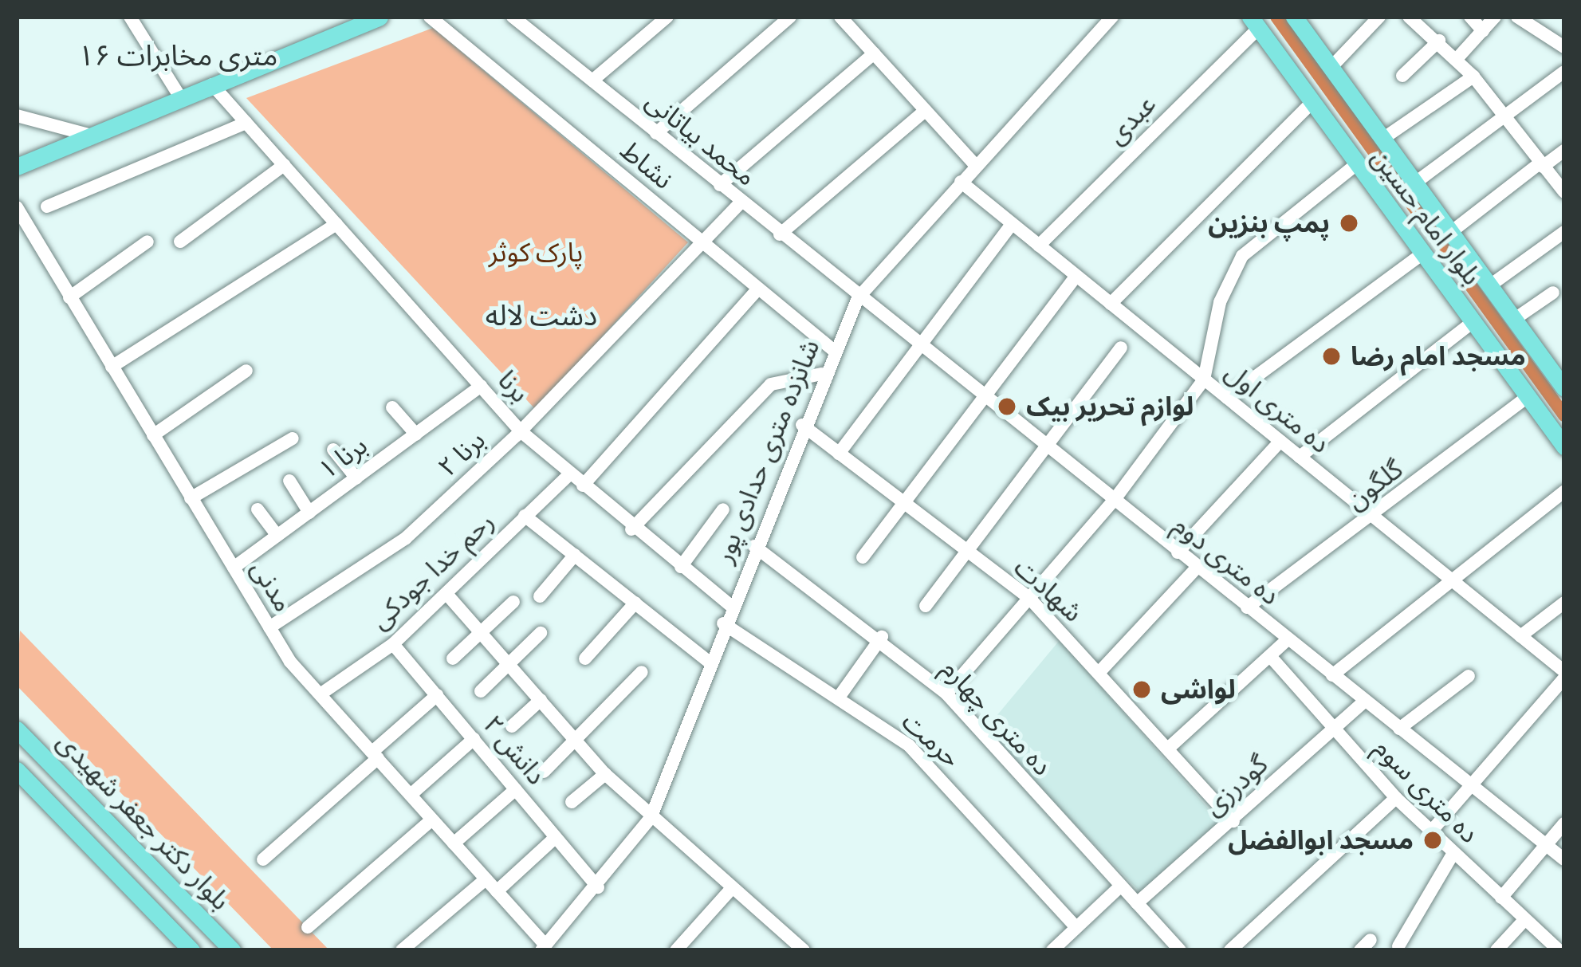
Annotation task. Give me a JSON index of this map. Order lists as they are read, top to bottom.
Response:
{
  "streets": {
    "main road": ["بلوار امام حسین", "بلوار دکتر جعفر شهیدی"],
    "street": [
      "عبدی",
      "محمد بیاتانی",
      "نشاط",
      "برنا",
      "ده متری اول",
      "شانزده متری حدادی پور",
      "برنا ۲",
      "برنا ۱",
      "گلگون",
      "ده متری دوم",
      "رحم خدا جودکی",
      "مدنی",
      "شهادت",
      "ده متری چهارم",
      "حرمت",
      "دانش ۲",
      "گودرزی",
      "ده متری سوم"
    ]
  },
  "crossings": [
    ["عبدی", "بلوار امام حسین"],
    ["عبدی", "ده متری اول"],
    ["محمد بیاتانی", "شانزده متری حدادی پور"],
    ["محمد بیاتانی", "برنا ۲"],
    ["محمد بیاتانی", "ده متری دوم"],
    ["نشاط", "شانزده متری حدادی پور"],
    ["نشاط", "برنا ۲"],
    ["بلوار امام حسین", "گلگون"],
    ["برنا", "شانزده متری حدادی پور"],
    ["برنا", "برنا ۲"],
    ["برنا", "برنا ۱"],
    ["برنا", "رحم خدا جودکی"],
    ["ده متری اول", "شانزده متری حدادی پور"],
    ["ده متری اول", "گلگون"],
    ["شانزده متری حدادی پور", "ده متری دوم"],
    ["شانزده متری حدادی پور", "مدنی"],
    ["شانزده متری حدادی پور", "شهادت"],
    ["شانزده متری حدادی پور", "ده متری چهارم"],
    ["شانزده متری حدادی پور", "حرمت"],
    ["شانزده متری حدادی پور", "دانش ۲"],
    ["برنا ۲", "مدنی"],
    ["برنا ۱", "مدنی"],
    ["گلگون", "ده متری دوم"],
    ["ده متری دوم", "گودرزی"],
    ["رحم خدا جودکی", "مدنی"],
    ["رحم خدا جودکی", "دانش ۲"],
    ["شهادت", "گودرزی"],
    ["ده متری چهارم", "گودرزی"],
    ["گودرزی", "ده متری سوم"]
  ],
  "districts": ["۱۶ متری مخابرات", "دشت لاله"],
  "parks": ["پارک کوثر"],
  "places": [
    "پمپ بنزین",
    "مسجد امام رضا",
    "لوازم تحریر بیک",
    "لواشی",
    "مسجد ابوالفضل"
  ]
}
